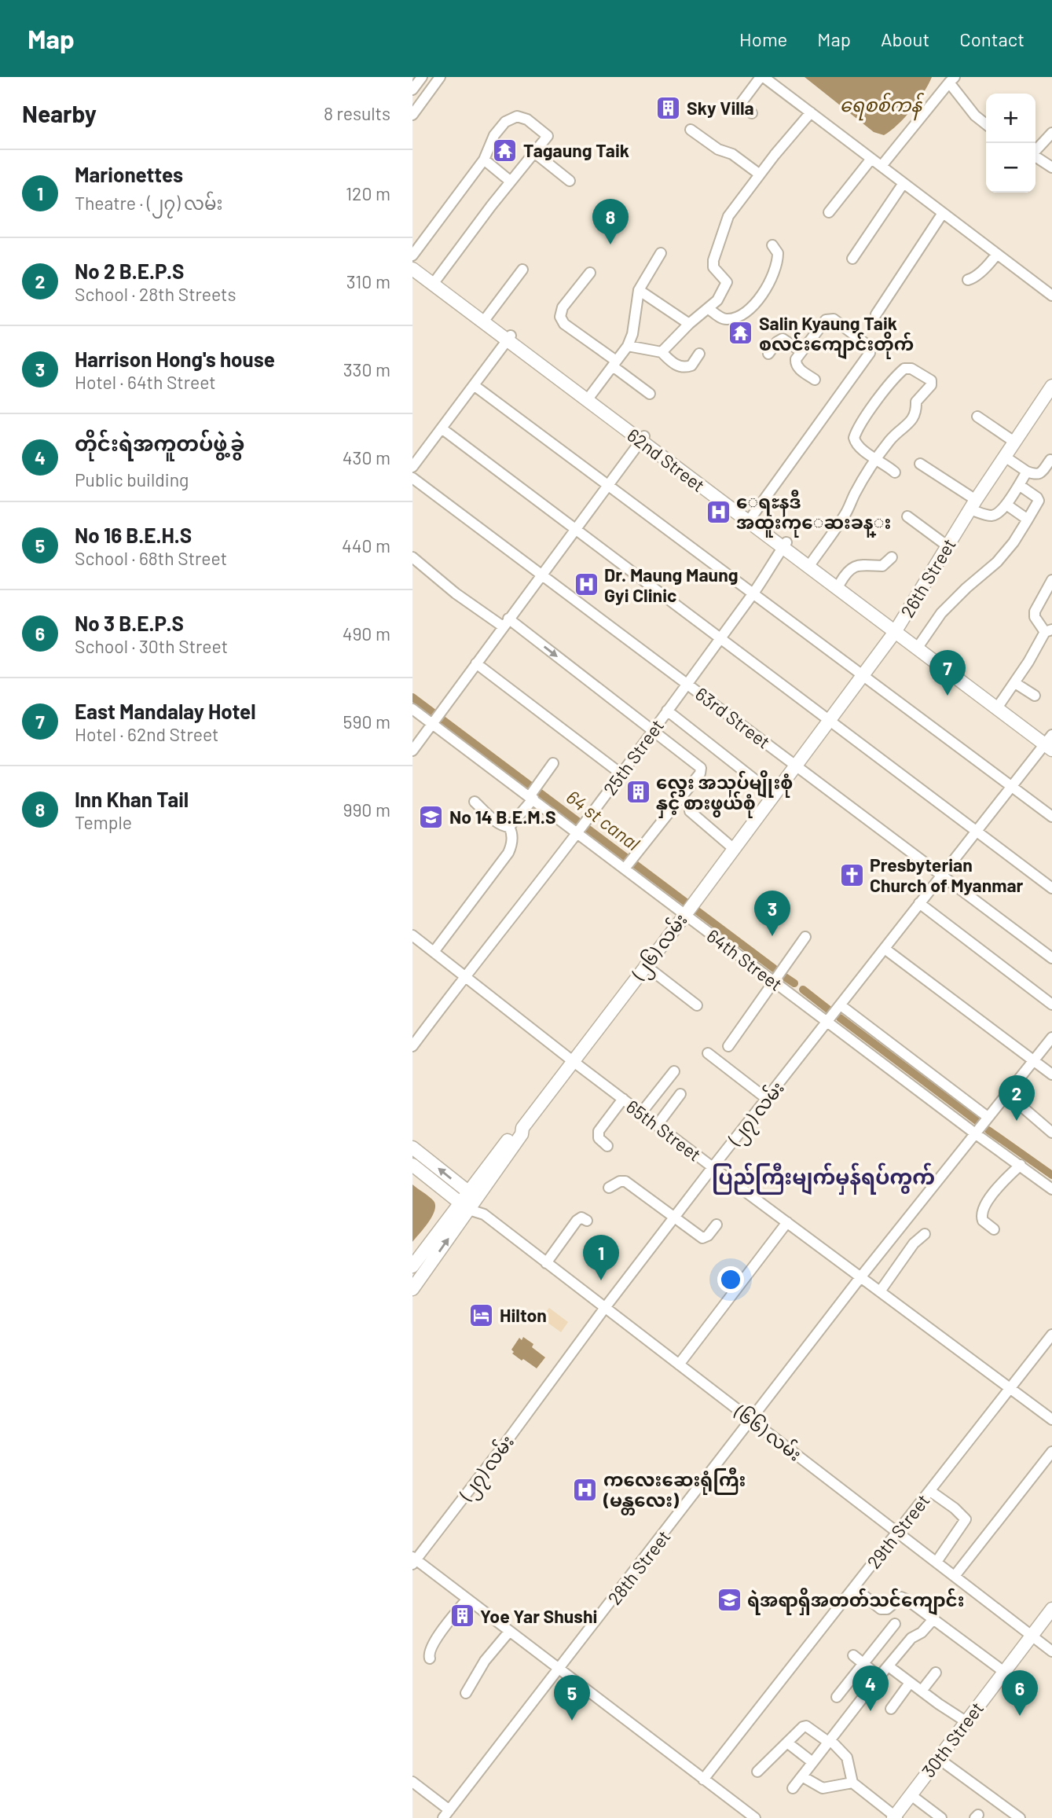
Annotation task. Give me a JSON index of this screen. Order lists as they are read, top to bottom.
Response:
{
  "streets": {
    "main road": [
      "62nd Street",
      "26th Street",
      "(၂၆) လမ်း",
      "(၆၆) လမ်း",
      "30th Street"
    ],
    "street": [
      "63rd Street",
      "25th Street",
      "64th Street",
      "(၂၇) လမ်း",
      "65th Street",
      "29th Street",
      "28th Street"
    ]
  },
  "crossings": [
    ["62nd Street", "26th Street"],
    ["62nd Street", "25th Street"],
    ["62nd Street", "(၂၇) လမ်း"],
    ["26th Street", "63rd Street"],
    ["26th Street", "(၂၆) လမ်း"],
    ["63rd Street", "25th Street"],
    ["63rd Street", "(၂၆) လမ်း"],
    ["63rd Street", "(၂၇) လမ်း"],
    ["25th Street", "64th Street"],
    ["25th Street", "65th Street"],
    ["(၂၆) လမ်း", "64th Street"],
    ["(၂၆) လမ်း", "65th Street"],
    ["(၂၆) လမ်း", "(၆၆) လမ်း"],
    ["64th Street", "(၂၇) လမ်း"],
    ["64th Street", "28th Street"],
    ["(၂၇) လမ်း", "65th Street"],
    ["(၂၇) လမ်း", "(၆၆) လမ်း"],
    ["65th Street", "29th Street"],
    ["65th Street", "28th Street"],
    ["(၆၆) လမ်း", "29th Street"],
    ["(၆၆) လမ်း", "28th Street"],
    ["(၆၆) လမ်း", "30th Street"]
  ],
  "districts": ["ပြည်ကြီးမျက်မှန်ရပ်ကွက်"],
  "water": ["ရေစစ်ကန်", "64 st canal"],
  "places": {
    "building": ["Sky Villa", "လွေး အသုပ်မျိုးစုံ နှင့် စားဖွယ်စုံ", "Yoe Yar Shushi"],
    "temple": ["Tagaung Taik", "Salin Kyaung Taik စလင်းကျောင်းတိုက်"],
    "hospital": ["ေရႊနဒီ အထူးကုေဆးခန္း", "Dr. Maung Maung Gyi Clinic", "ကလေးဆေးရုံကြီး (မန္တလေး)"],
    "school or university": ["No 14 B.E.M.S", "ရဲအရာရှိအတတ်သင်ကျောင်း"],
    "church": ["Presbyterian Church of Myanmar"],
    "hotel": ["Hilton"]
  },
  "page": {
    "header": "Map",
    "nav": [
      "Home",
      "Map",
      "About",
      "Contact"
    ],
    "heading": ["Nearby", "8 results"],
    "map_buttons": ["+", "−"],
    "list": [
      {
        "mark": "1",
        "name": "Marionettes",
        "note": "Theatre · (၂၇) လမ်း",
        "value": "120 m"
      },
      {
        "mark": "2",
        "name": "No 2 B.E.P.S",
        "note": "School · 28th Streets",
        "value": "310 m"
      },
      {
        "mark": "3",
        "name": "Harrison Hong's house",
        "note": "Hotel · 64th Street",
        "value": "330 m"
      },
      {
        "mark": "4",
        "name": "တိုင်းရဲအကူတပ်ဖွဲ့ခွဲ",
        "note": "Public building",
        "value": "430 m"
      },
      {
        "mark": "5",
        "name": "No 16 B.E.H.S",
        "note": "School · 68th Street",
        "value": "440 m"
      },
      {
        "mark": "6",
        "name": "No 3 B.E.P.S",
        "note": "School · 30th Street",
        "value": "490 m"
      },
      {
        "mark": "7",
        "name": "East Mandalay Hotel",
        "note": "Hotel · 62nd Street",
        "value": "590 m"
      },
      {
        "mark": "8",
        "name": "Inn Khan Tail",
        "note": "Temple",
        "value": "990 m"
      }
    ],
    "pins": [
      "8",
      "7",
      "3",
      "2",
      "1",
      "4",
      "6",
      "5"
    ]
  }
}
